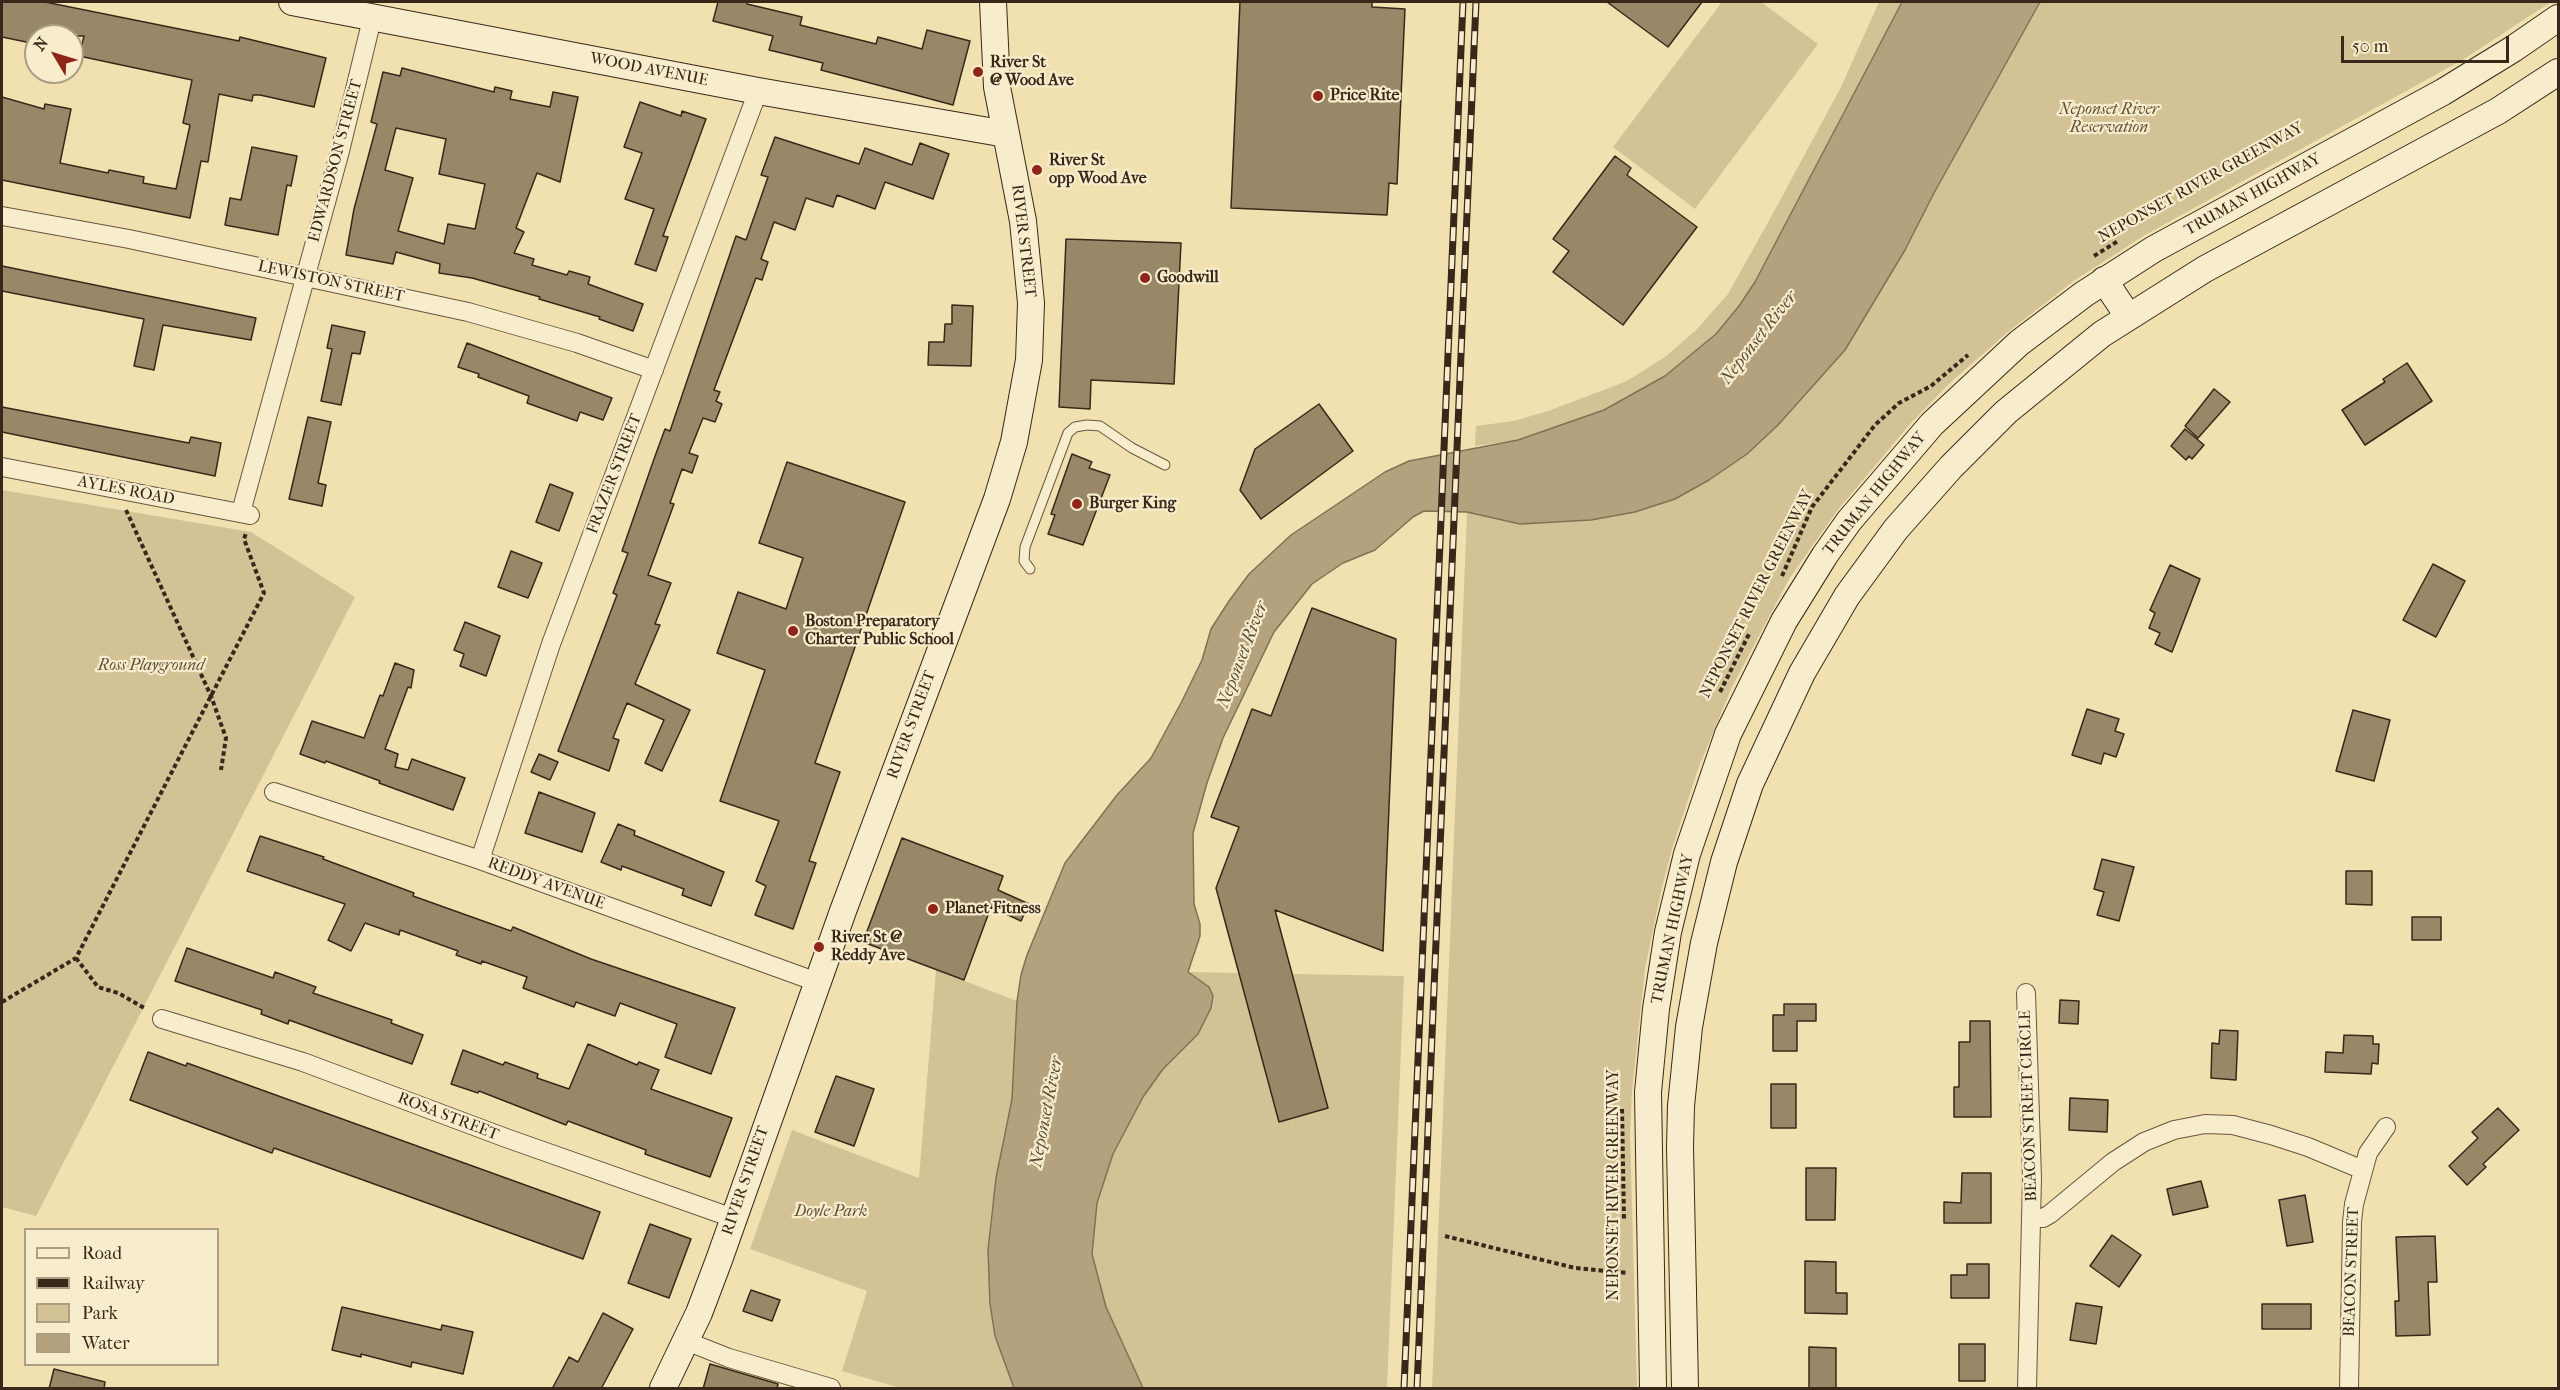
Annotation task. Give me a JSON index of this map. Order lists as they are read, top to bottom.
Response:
{
  "streets": {
    "main road": ["WOOD AVENUE", "TRUMAN HIGHWAY", "RIVER STREET"],
    "street": [
      "EDWARDSON STREET",
      "LEWISTON STREET",
      "FRAZER STREET",
      "AYLES ROAD",
      "REDDY AVENUE",
      "BEACON STREET CIRCLE",
      "ROSA STREET",
      "BEACON STREET"
    ],
    "path": ["NEPONSET RIVER GREENWAY"]
  },
  "crossings": [
    ["WOOD AVENUE", "EDWARDSON STREET"],
    ["WOOD AVENUE", "RIVER STREET"],
    ["WOOD AVENUE", "FRAZER STREET"],
    ["EDWARDSON STREET", "LEWISTON STREET"],
    ["EDWARDSON STREET", "AYLES ROAD"],
    ["NEPONSET RIVER GREENWAY", "TRUMAN HIGHWAY"],
    ["RIVER STREET", "REDDY AVENUE"],
    ["RIVER STREET", "ROSA STREET"],
    ["LEWISTON STREET", "FRAZER STREET"],
    ["FRAZER STREET", "REDDY AVENUE"],
    ["BEACON STREET CIRCLE", "BEACON STREET"]
  ],
  "water": ["Neponset River"],
  "parks": ["Neponset River Reservation", "Ross Playground", "Doyle Park"],
  "places": [
    "River St @ Wood Ave",
    "Price Rite",
    "River St opp Wood Ave",
    "Goodwill",
    "Burger King",
    "Boston Preparatory Charter Public School",
    "Planet Fitness",
    "River St @ Reddy Ave"
  ],
  "legend": [
    "Road",
    "Railway",
    "Park",
    "Water"
  ],
  "scale_bar": "50 m",
  "north": "top left"
}
